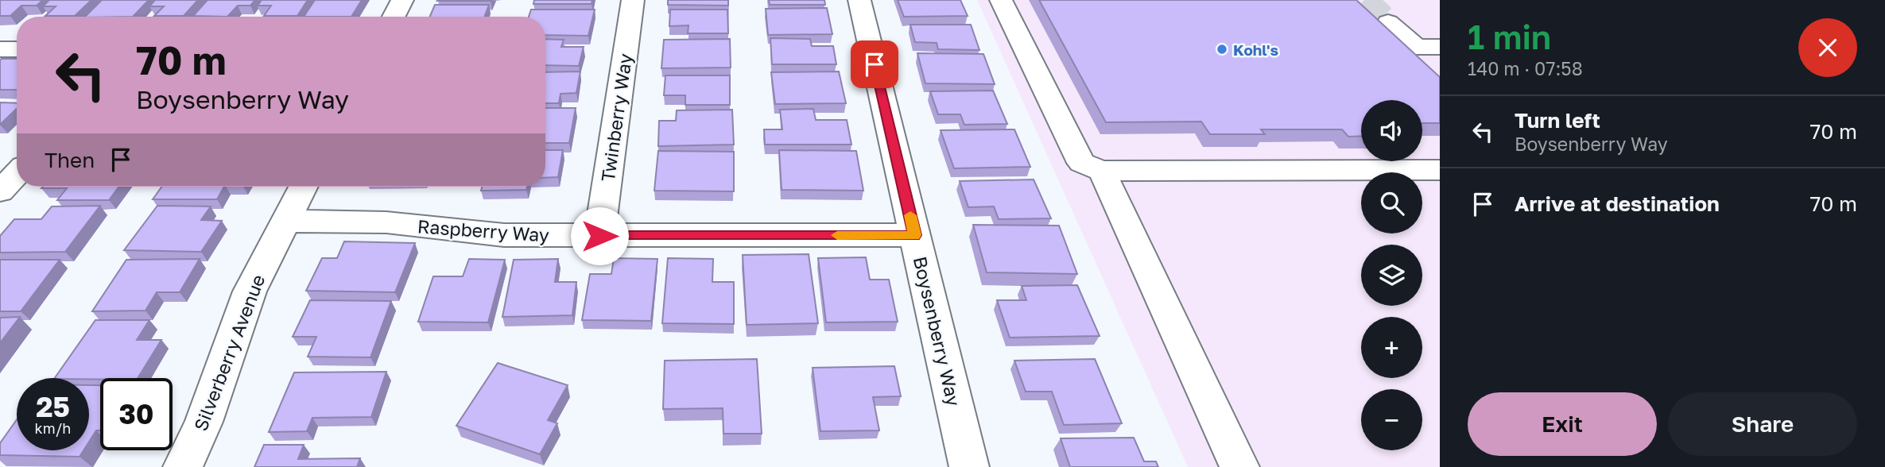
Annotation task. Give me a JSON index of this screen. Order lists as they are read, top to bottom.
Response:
{
  "streets": {
    "street": [
      "Twinberry Way",
      "Raspberry Way",
      "Boysenberry Way",
      "Silverberry Avenue"
    ]
  },
  "crossings": [
    ["Twinberry Way", "Raspberry Way"],
    ["Raspberry Way", "Boysenberry Way"],
    ["Raspberry Way", "Silverberry Avenue"]
  ],
  "places": ["Kohl's"],
  "page": {
    "heading": ["1 min", "140 m · 07:58"],
    "turn": ["70 m", "Boysenberry Way"],
    "list": [
      {
        "name": "Turn left",
        "note": "Boysenberry Way",
        "value": "70 m"
      },
      {
        "name": "Arrive at destination",
        "value": "70 m"
      }
    ],
    "map_buttons": ["+", "−"],
    "then": "Then",
    "speed": "25 km/h",
    "limit": "30",
    "buttons": ["Exit", "Share"]
  }
}
